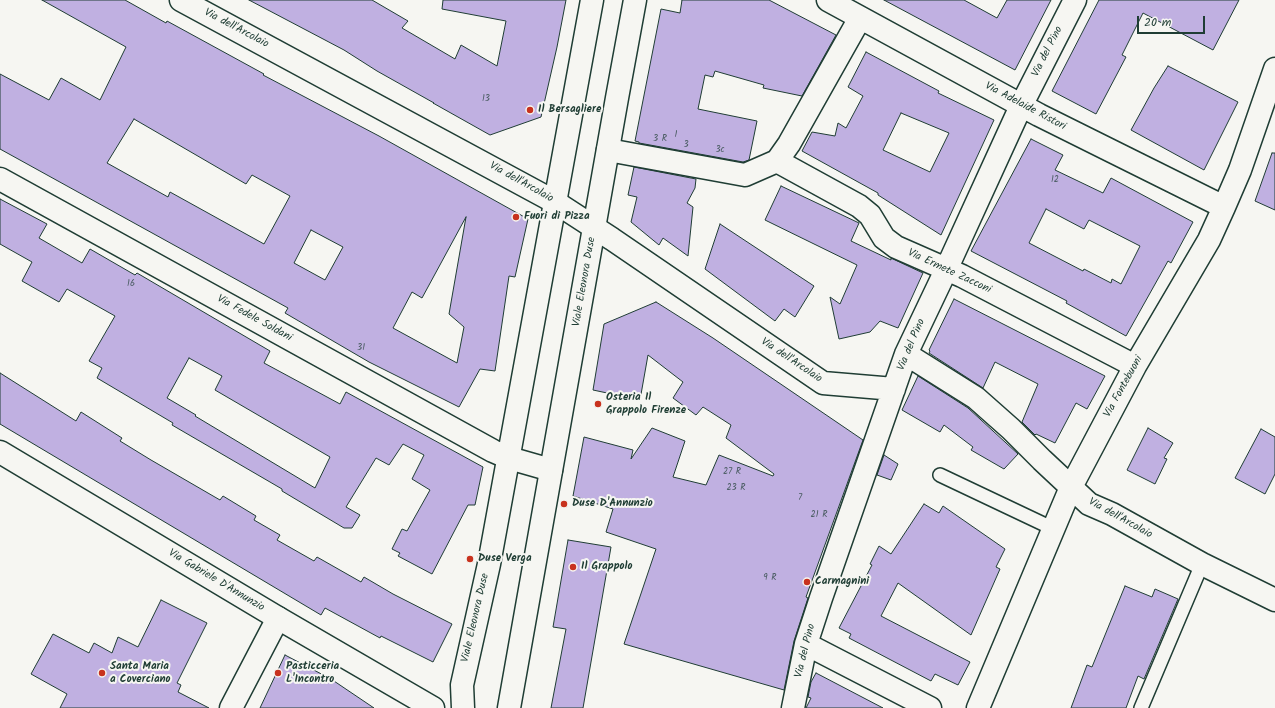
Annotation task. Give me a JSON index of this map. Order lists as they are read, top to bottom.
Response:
{
  "streets": {
    "street": [
      "Via dell'Arcolaio",
      "Via del Pino",
      "Via Adelaide Ristori",
      "Via Ermete Zacconi",
      "Viale Eleonora Duse",
      "Via Fedele Soldani",
      "Via Fontebuoni",
      "Via Gabriele D'Annunzio"
    ]
  },
  "crossings": [
    ["Via dell'Arcolaio", "Via del Pino"],
    ["Via dell'Arcolaio", "Viale Eleonora Duse"],
    ["Via dell'Arcolaio", "Via Fontebuoni"],
    ["Via del Pino", "Via Adelaide Ristori"],
    ["Via del Pino", "Via Ermete Zacconi"],
    ["Via Adelaide Ristori", "Via Fontebuoni"],
    ["Via Ermete Zacconi", "Via Fontebuoni"],
    ["Viale Eleonora Duse", "Via Fedele Soldani"]
  ],
  "places": [
    "Il Bersagliere",
    "Fuori di Pizza",
    "Osteria Il Grappolo Firenze",
    "Duse D'Annunzio",
    "Duse Verga",
    "Il Grappolo",
    "Carmagnini",
    "Santa Maria a Coverciano",
    "Pasticceria L'Incontro"
  ],
  "house_numbers": [
    "13",
    "1",
    "3 R",
    "3",
    "3c",
    "12",
    "16",
    "31",
    "27 R",
    "23 R",
    "7",
    "21 R",
    "9 R"
  ],
  "scale_bar": "20 m"
}
